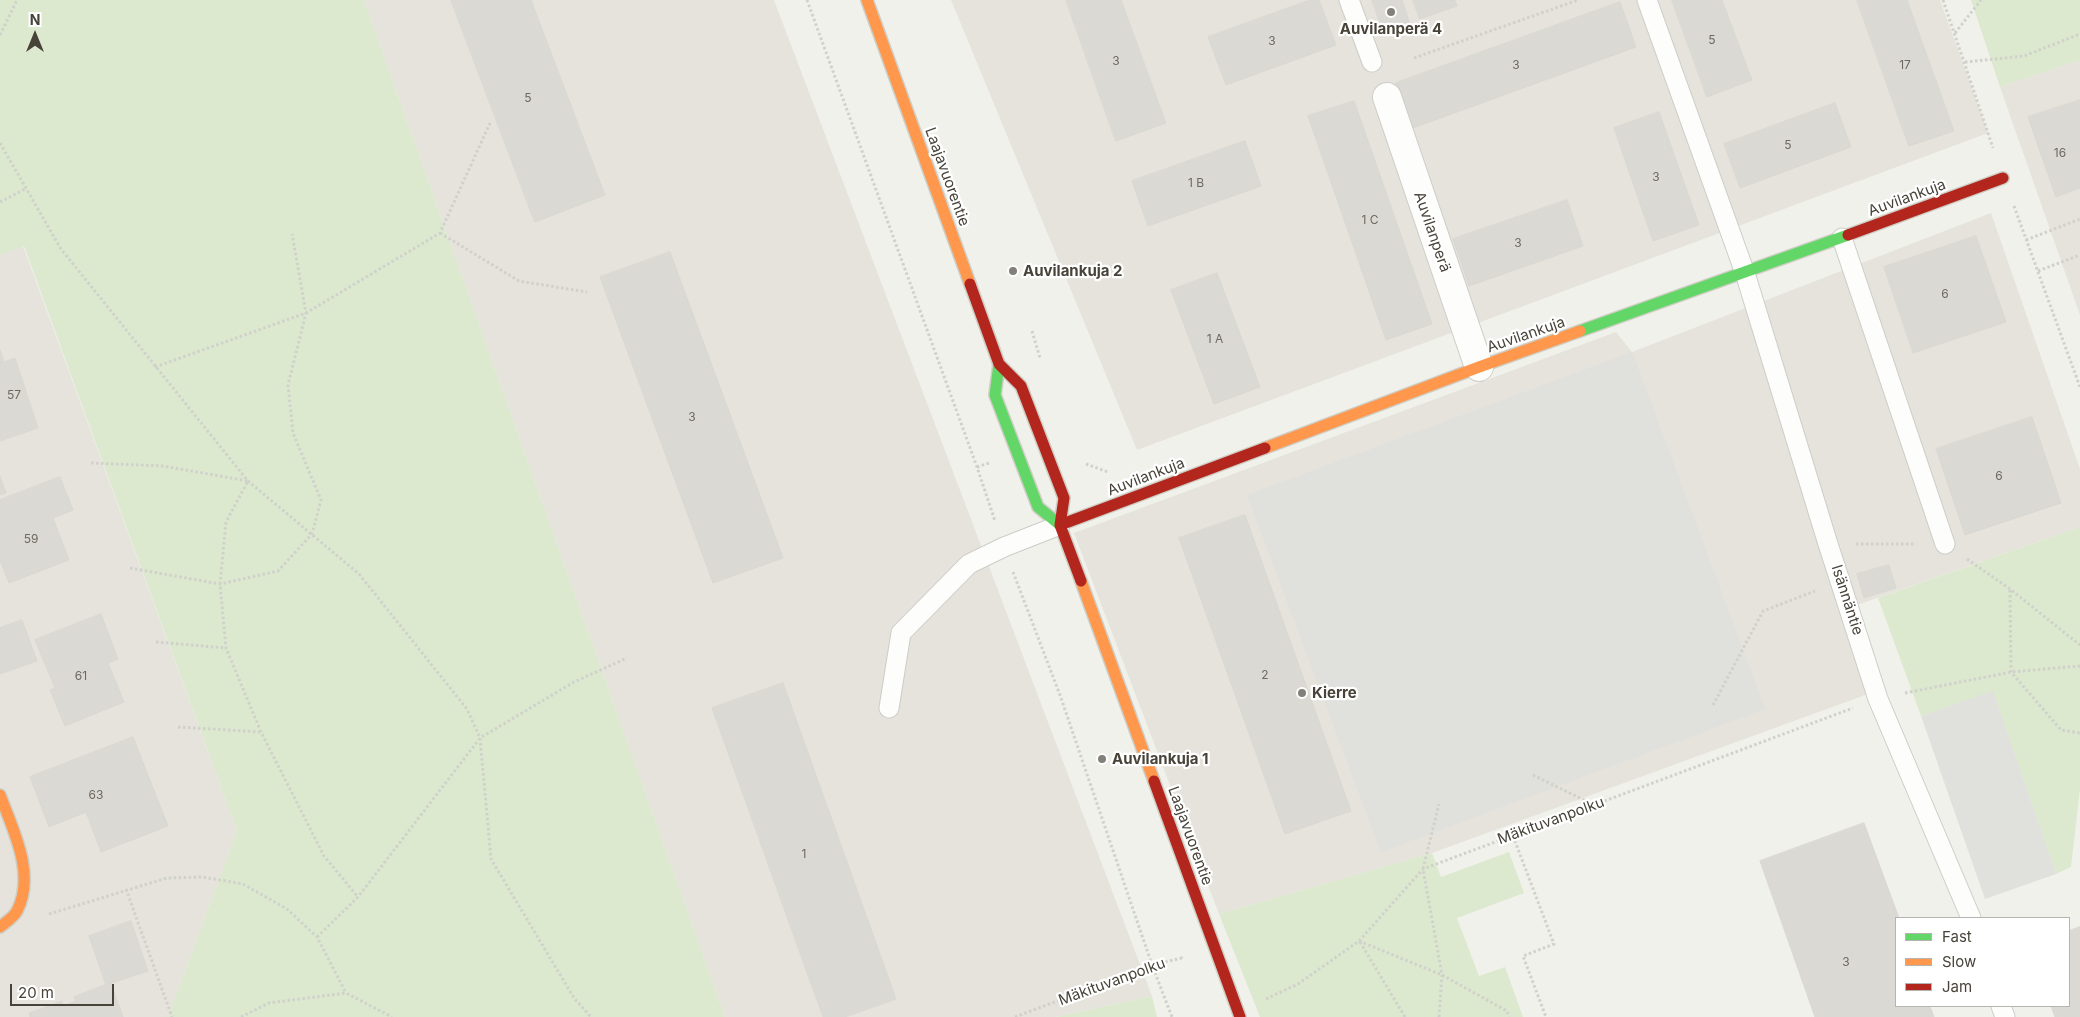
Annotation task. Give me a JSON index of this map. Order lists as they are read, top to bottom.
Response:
{
  "streets": {
    "main road": ["Laajavuorentie", "Auvilankuja"],
    "street": ["Auvilanperä"],
    "lane": ["Isännäntie"],
    "path": ["Mäkituvanpolku"]
  },
  "crossings": [
    ["Laajavuorentie", "Auvilankuja"],
    ["Auvilankuja", "Auvilanperä"],
    ["Auvilankuja", "Isännäntie"],
    ["Isännäntie", "Mäkituvanpolku"]
  ],
  "places": [
    "Auvilanperä 4",
    "Auvilankuja 2",
    "Kierre",
    "Auvilankuja 1"
  ],
  "house_numbers": [
    "5",
    "3",
    "3",
    "3",
    "17",
    "5",
    "5",
    "16",
    "3",
    "1 B",
    "1 C",
    "3",
    "6",
    "1 A",
    "57",
    "3",
    "6",
    "59",
    "2",
    "61",
    "63",
    "1",
    "3"
  ],
  "legend": ["Fast", "Slow", "Jam"],
  "scale_bar": "20 m",
  "north": "top"
}
